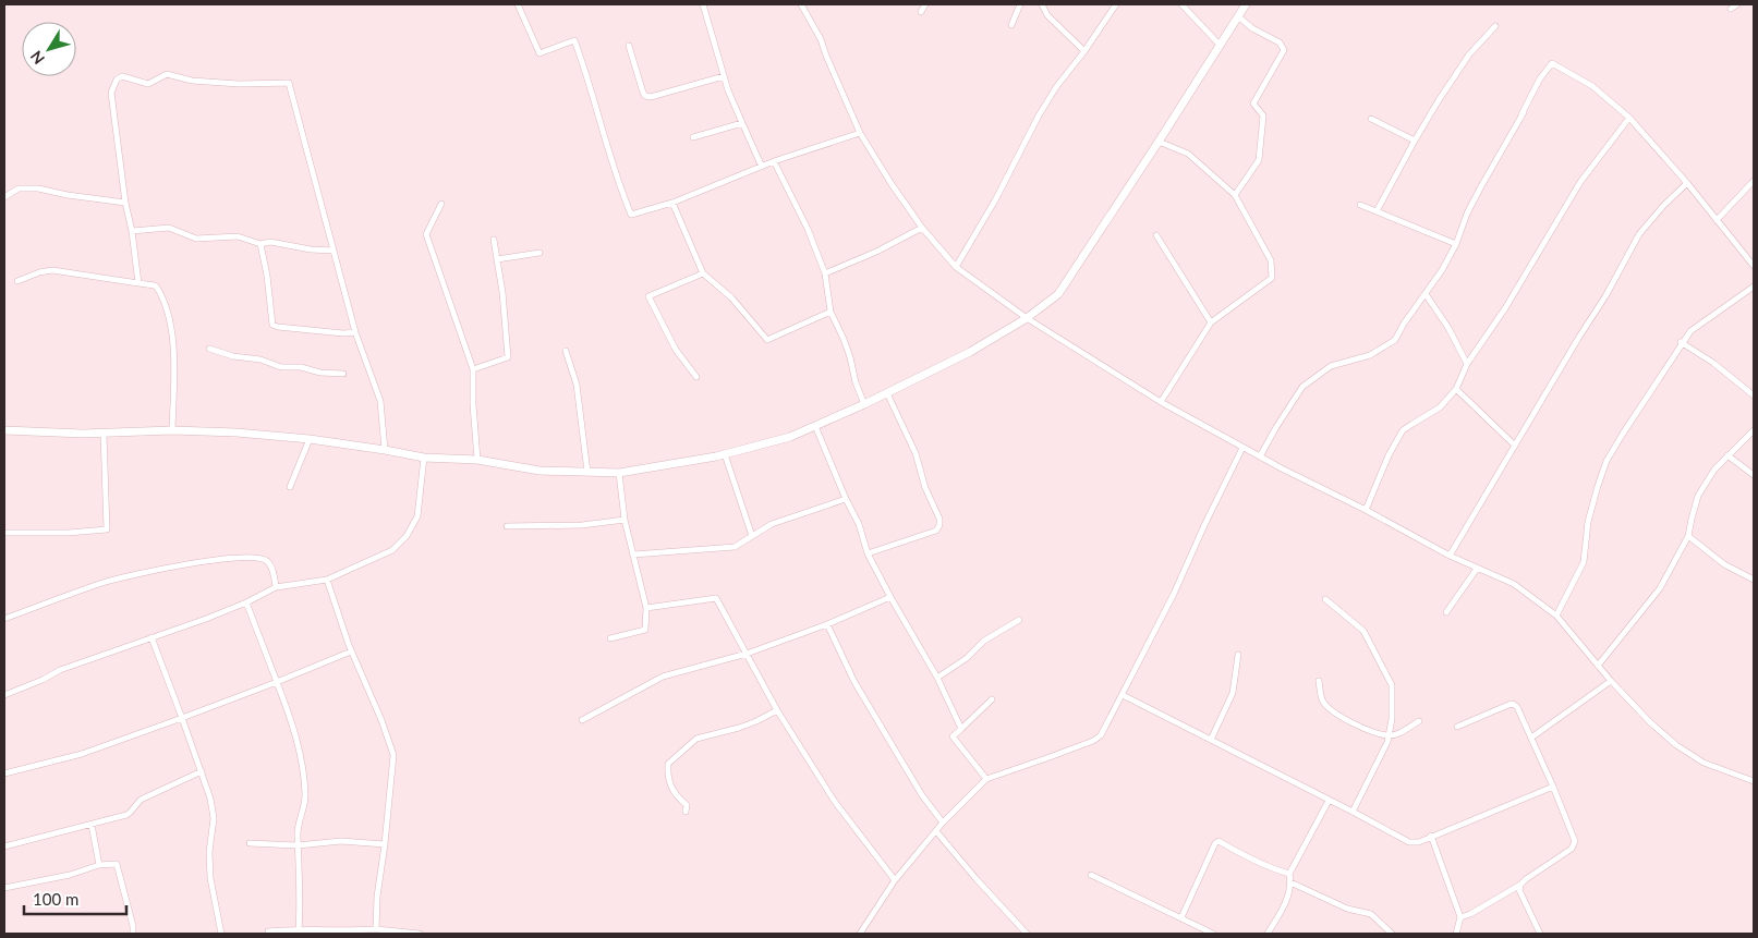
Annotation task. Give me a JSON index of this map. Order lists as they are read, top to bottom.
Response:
{
  "scale_bar": "100 m",
  "north": "bottom left"
}
